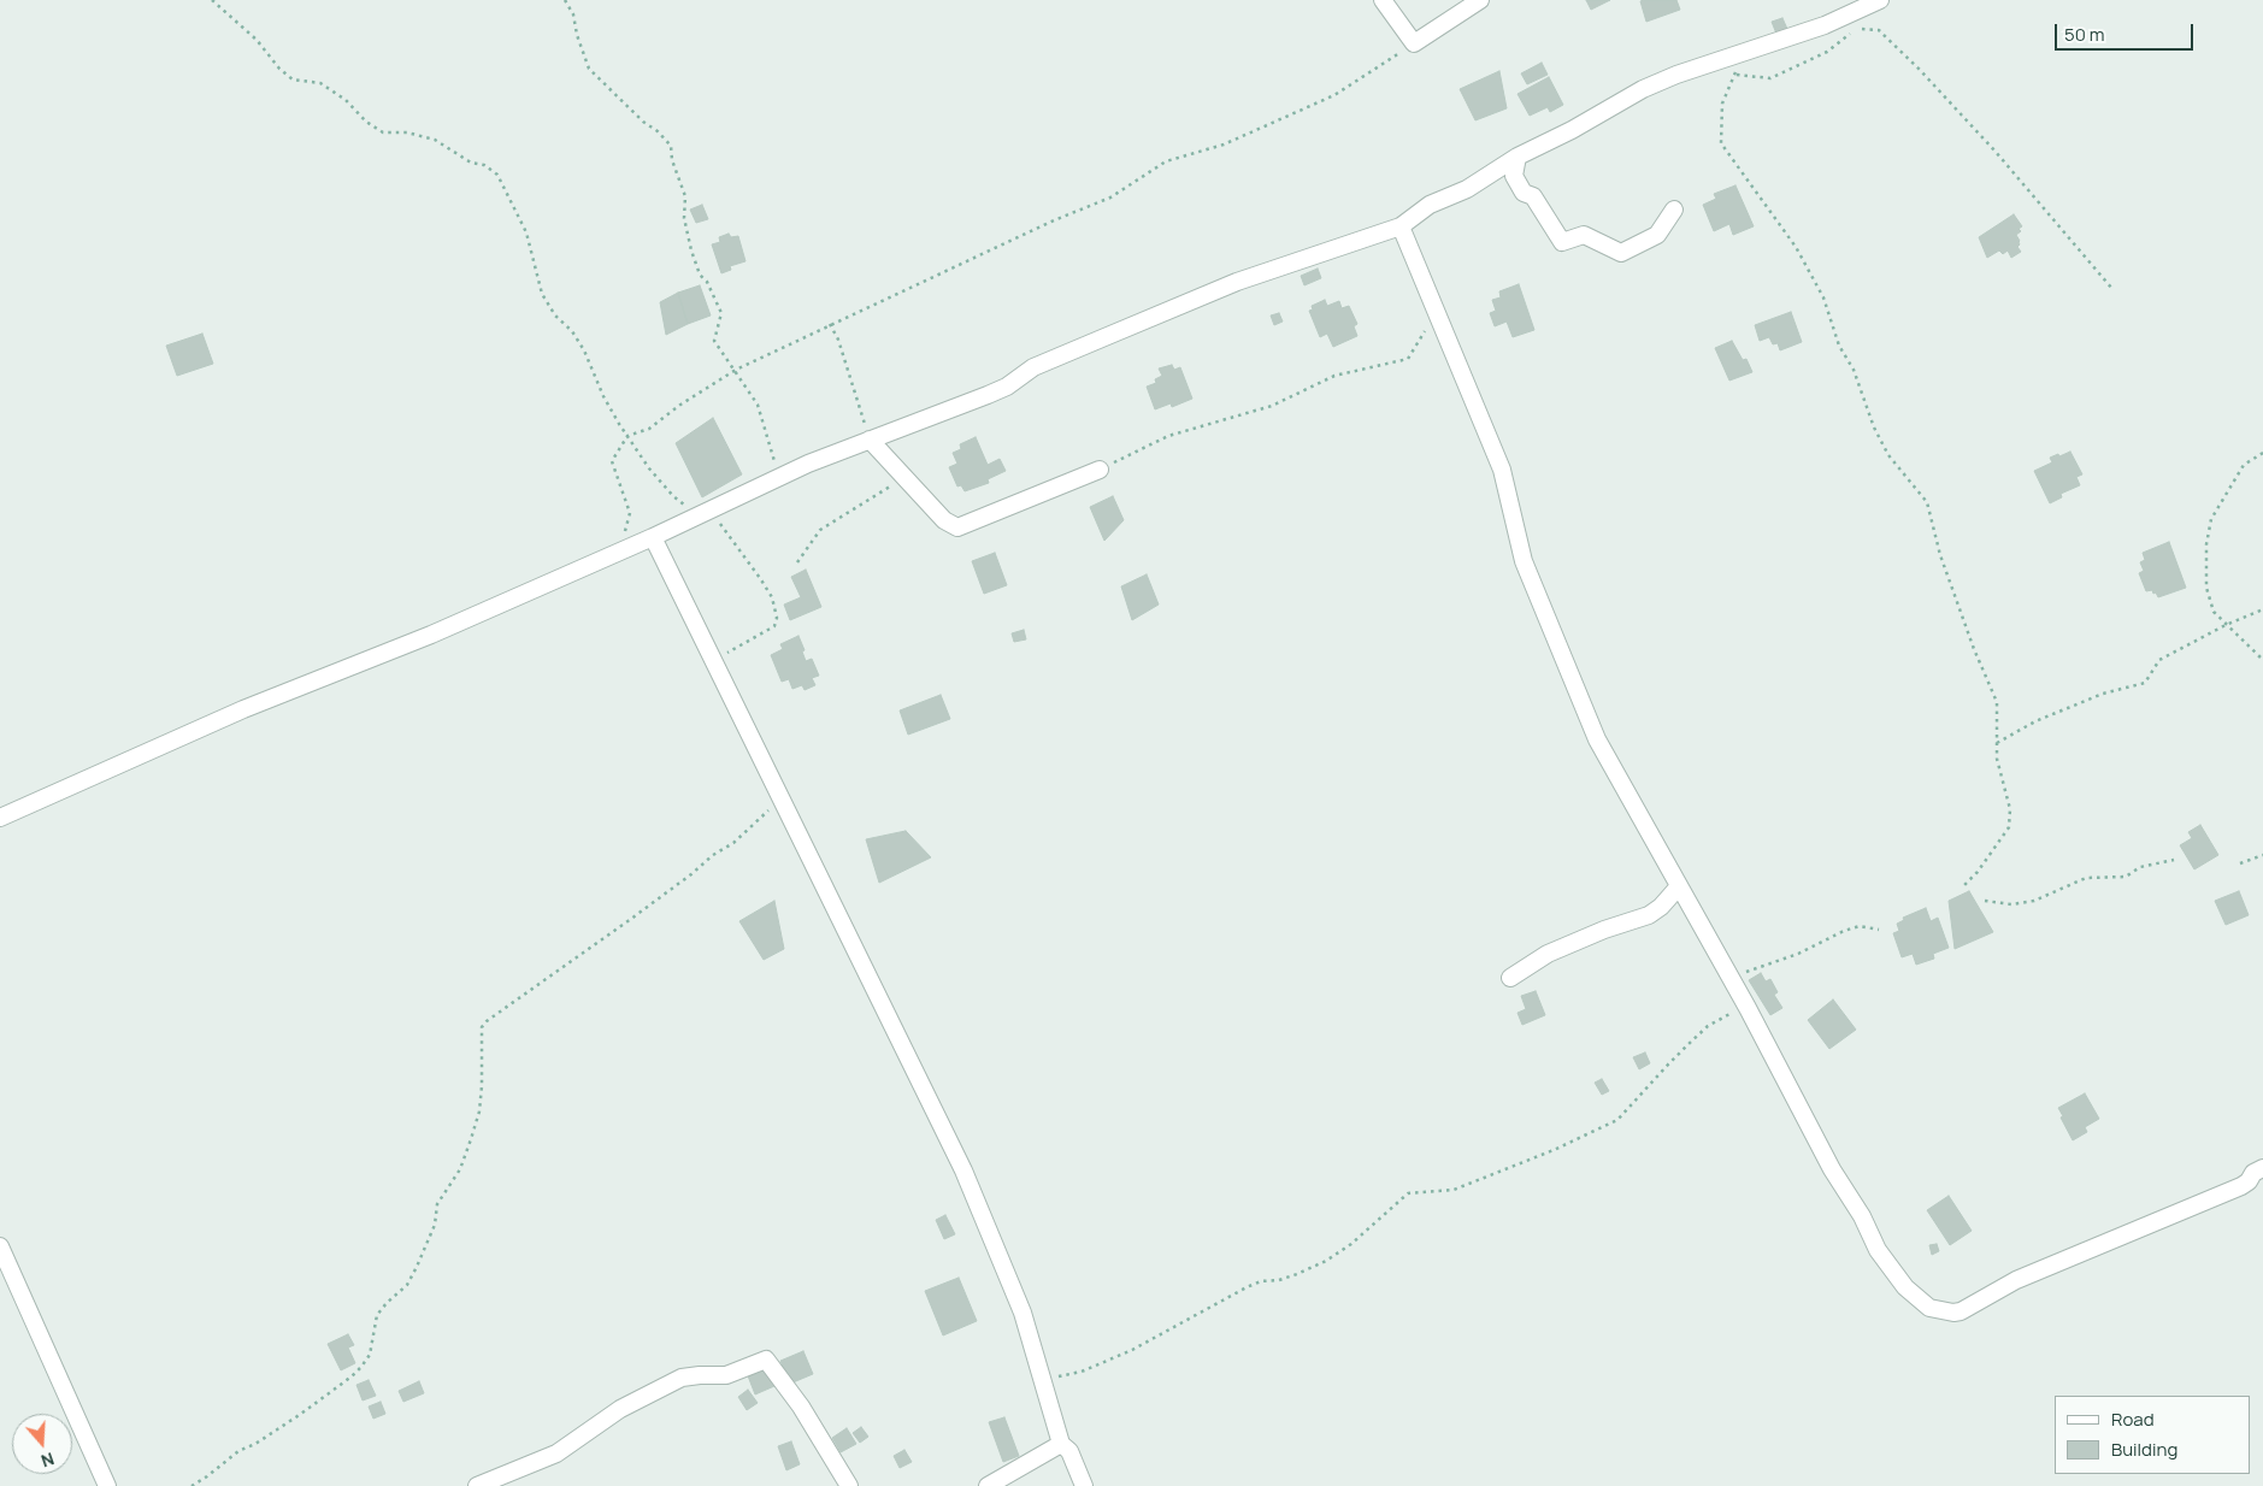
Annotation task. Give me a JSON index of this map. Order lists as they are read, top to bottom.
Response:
{
  "legend": ["Road", "Building"],
  "scale_bar": "50 m",
  "north": "bottom"
}
